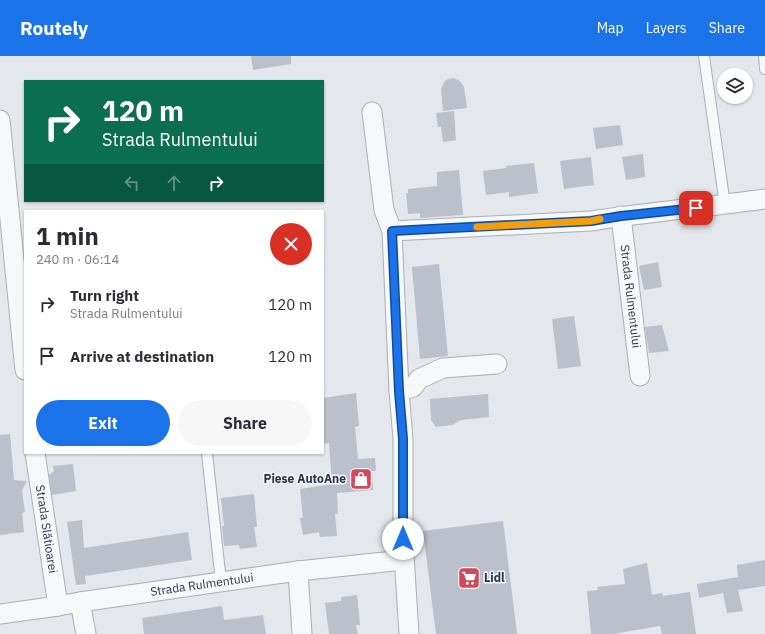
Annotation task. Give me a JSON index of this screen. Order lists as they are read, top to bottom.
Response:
{
  "streets": {
    "street": ["Strada Rulmentului", "Strada Slătioarei"]
  },
  "crossings": [
    ["Strada Rulmentului", "Strada Slătioarei"]
  ],
  "places": {
    "shop": ["Piese AutoAne"],
    "supermarket": ["Lidl"]
  },
  "page": {
    "header": "Routely",
    "nav": ["Map", "Layers", "Share"],
    "turn": ["120 m", "Strada Rulmentului"],
    "heading": ["1 min", "240 m · 06:14"],
    "list": [
      {
        "name": "Turn right",
        "note": "Strada Rulmentului",
        "value": "120 m"
      },
      {
        "name": "Arrive at destination",
        "value": "120 m"
      }
    ],
    "buttons": ["Exit", "Share"]
  }
}
